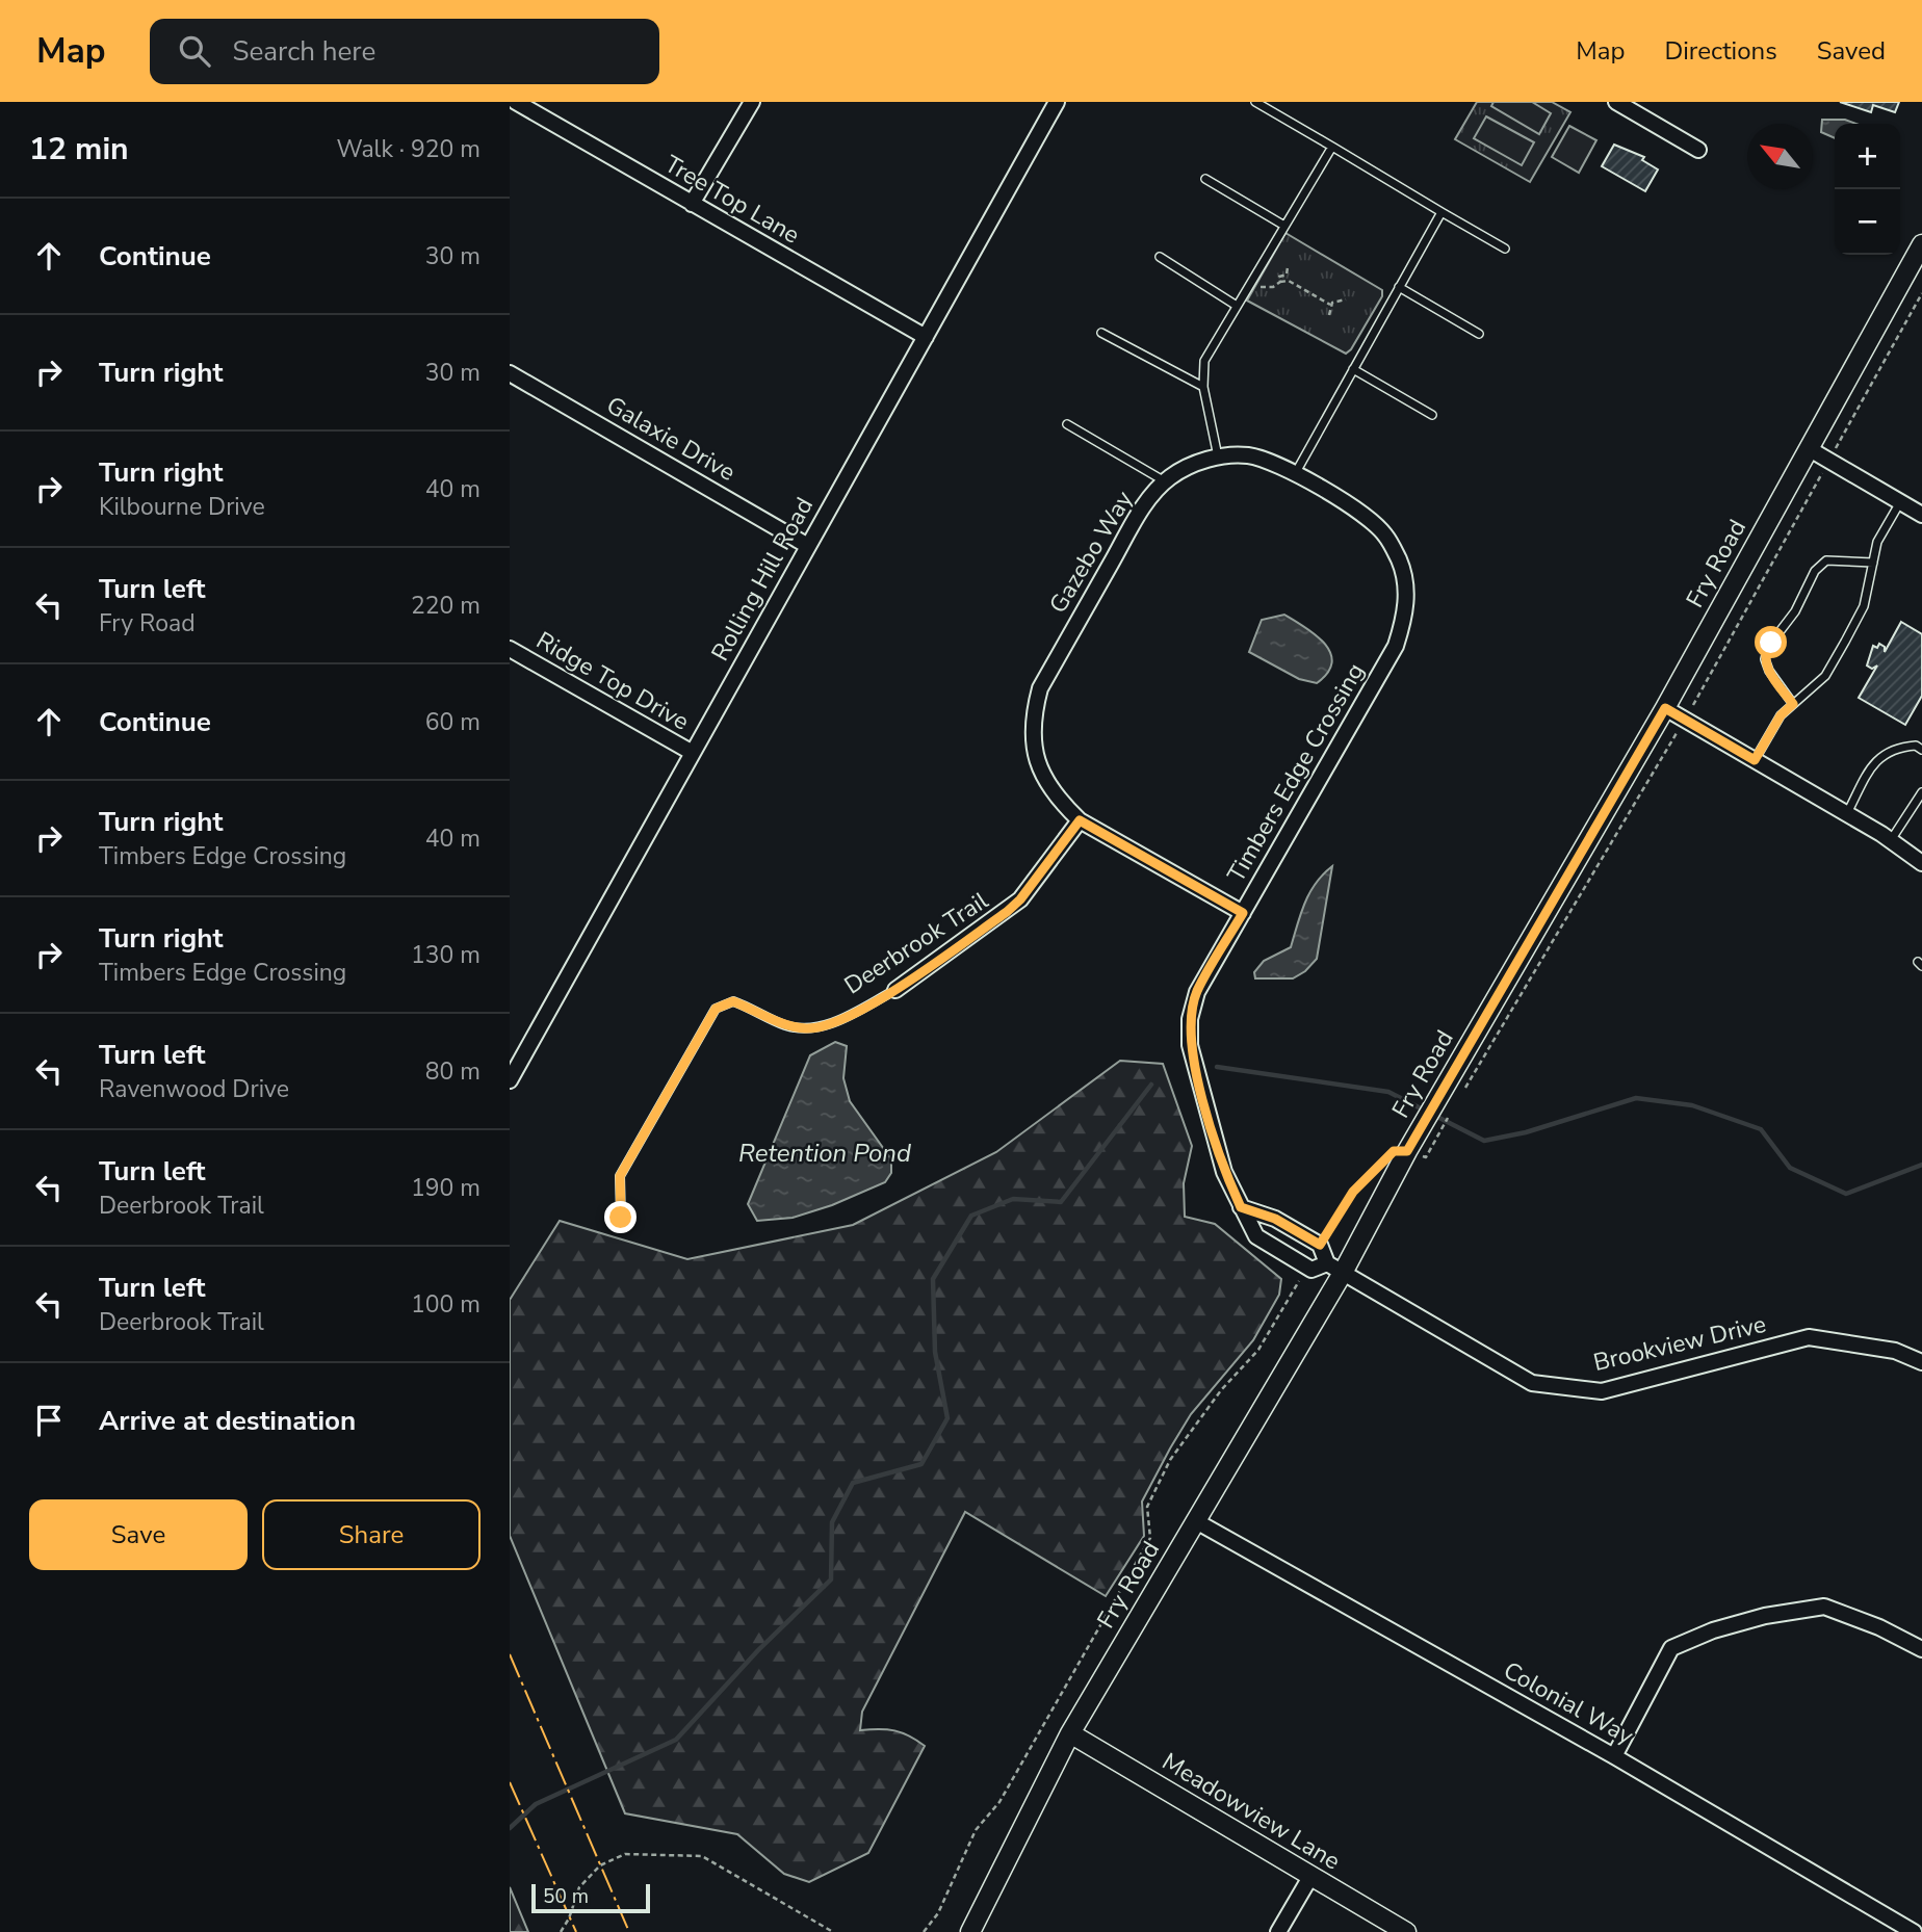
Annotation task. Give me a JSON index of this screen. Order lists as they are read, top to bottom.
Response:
{
  "streets": {
    "street": [
      "Tree Top Lane",
      "Galaxie Drive",
      "Gazebo Way",
      "Fry Road",
      "Rolling Hill Road",
      "Ridge Top Drive",
      "Timbers Edge Crossing",
      "Deerbrook Trail",
      "Brookview Drive",
      "Colonial Way",
      "Meadowview Lane"
    ]
  },
  "crossings": [
    ["Tree Top Lane", "Rolling Hill Road"],
    ["Galaxie Drive", "Rolling Hill Road"],
    ["Gazebo Way", "Timbers Edge Crossing"],
    ["Gazebo Way", "Deerbrook Trail"],
    ["Fry Road", "Brookview Drive"],
    ["Fry Road", "Colonial Way"],
    ["Fry Road", "Meadowview Lane"],
    ["Rolling Hill Road", "Ridge Top Drive"]
  ],
  "water": ["Retention Pond"],
  "scale_bar": "50 m",
  "north": "top left",
  "page": {
    "header": "Map",
    "search": "Search here",
    "nav": ["Map", "Directions", "Saved"],
    "heading": ["12 min", "Walk · 920 m"],
    "map_buttons": ["+", "−"],
    "list": [
      ["Continue", "30 m"],
      ["Turn right", "30 m"],
      ["Turn right", "Kilbourne Drive", "40 m"],
      ["Turn left", "Fry Road", "220 m"],
      ["Continue", "60 m"],
      ["Turn right", "Timbers Edge Crossing", "40 m"],
      ["Turn right", "Timbers Edge Crossing", "130 m"],
      ["Turn left", "Ravenwood Drive", "80 m"],
      ["Turn left", "Deerbrook Trail", "190 m"],
      ["Turn left", "Deerbrook Trail", "100 m"],
      "Arrive at destination"
    ],
    "buttons": ["Save", "Share"],
    "scale": "50 m"
  }
}
